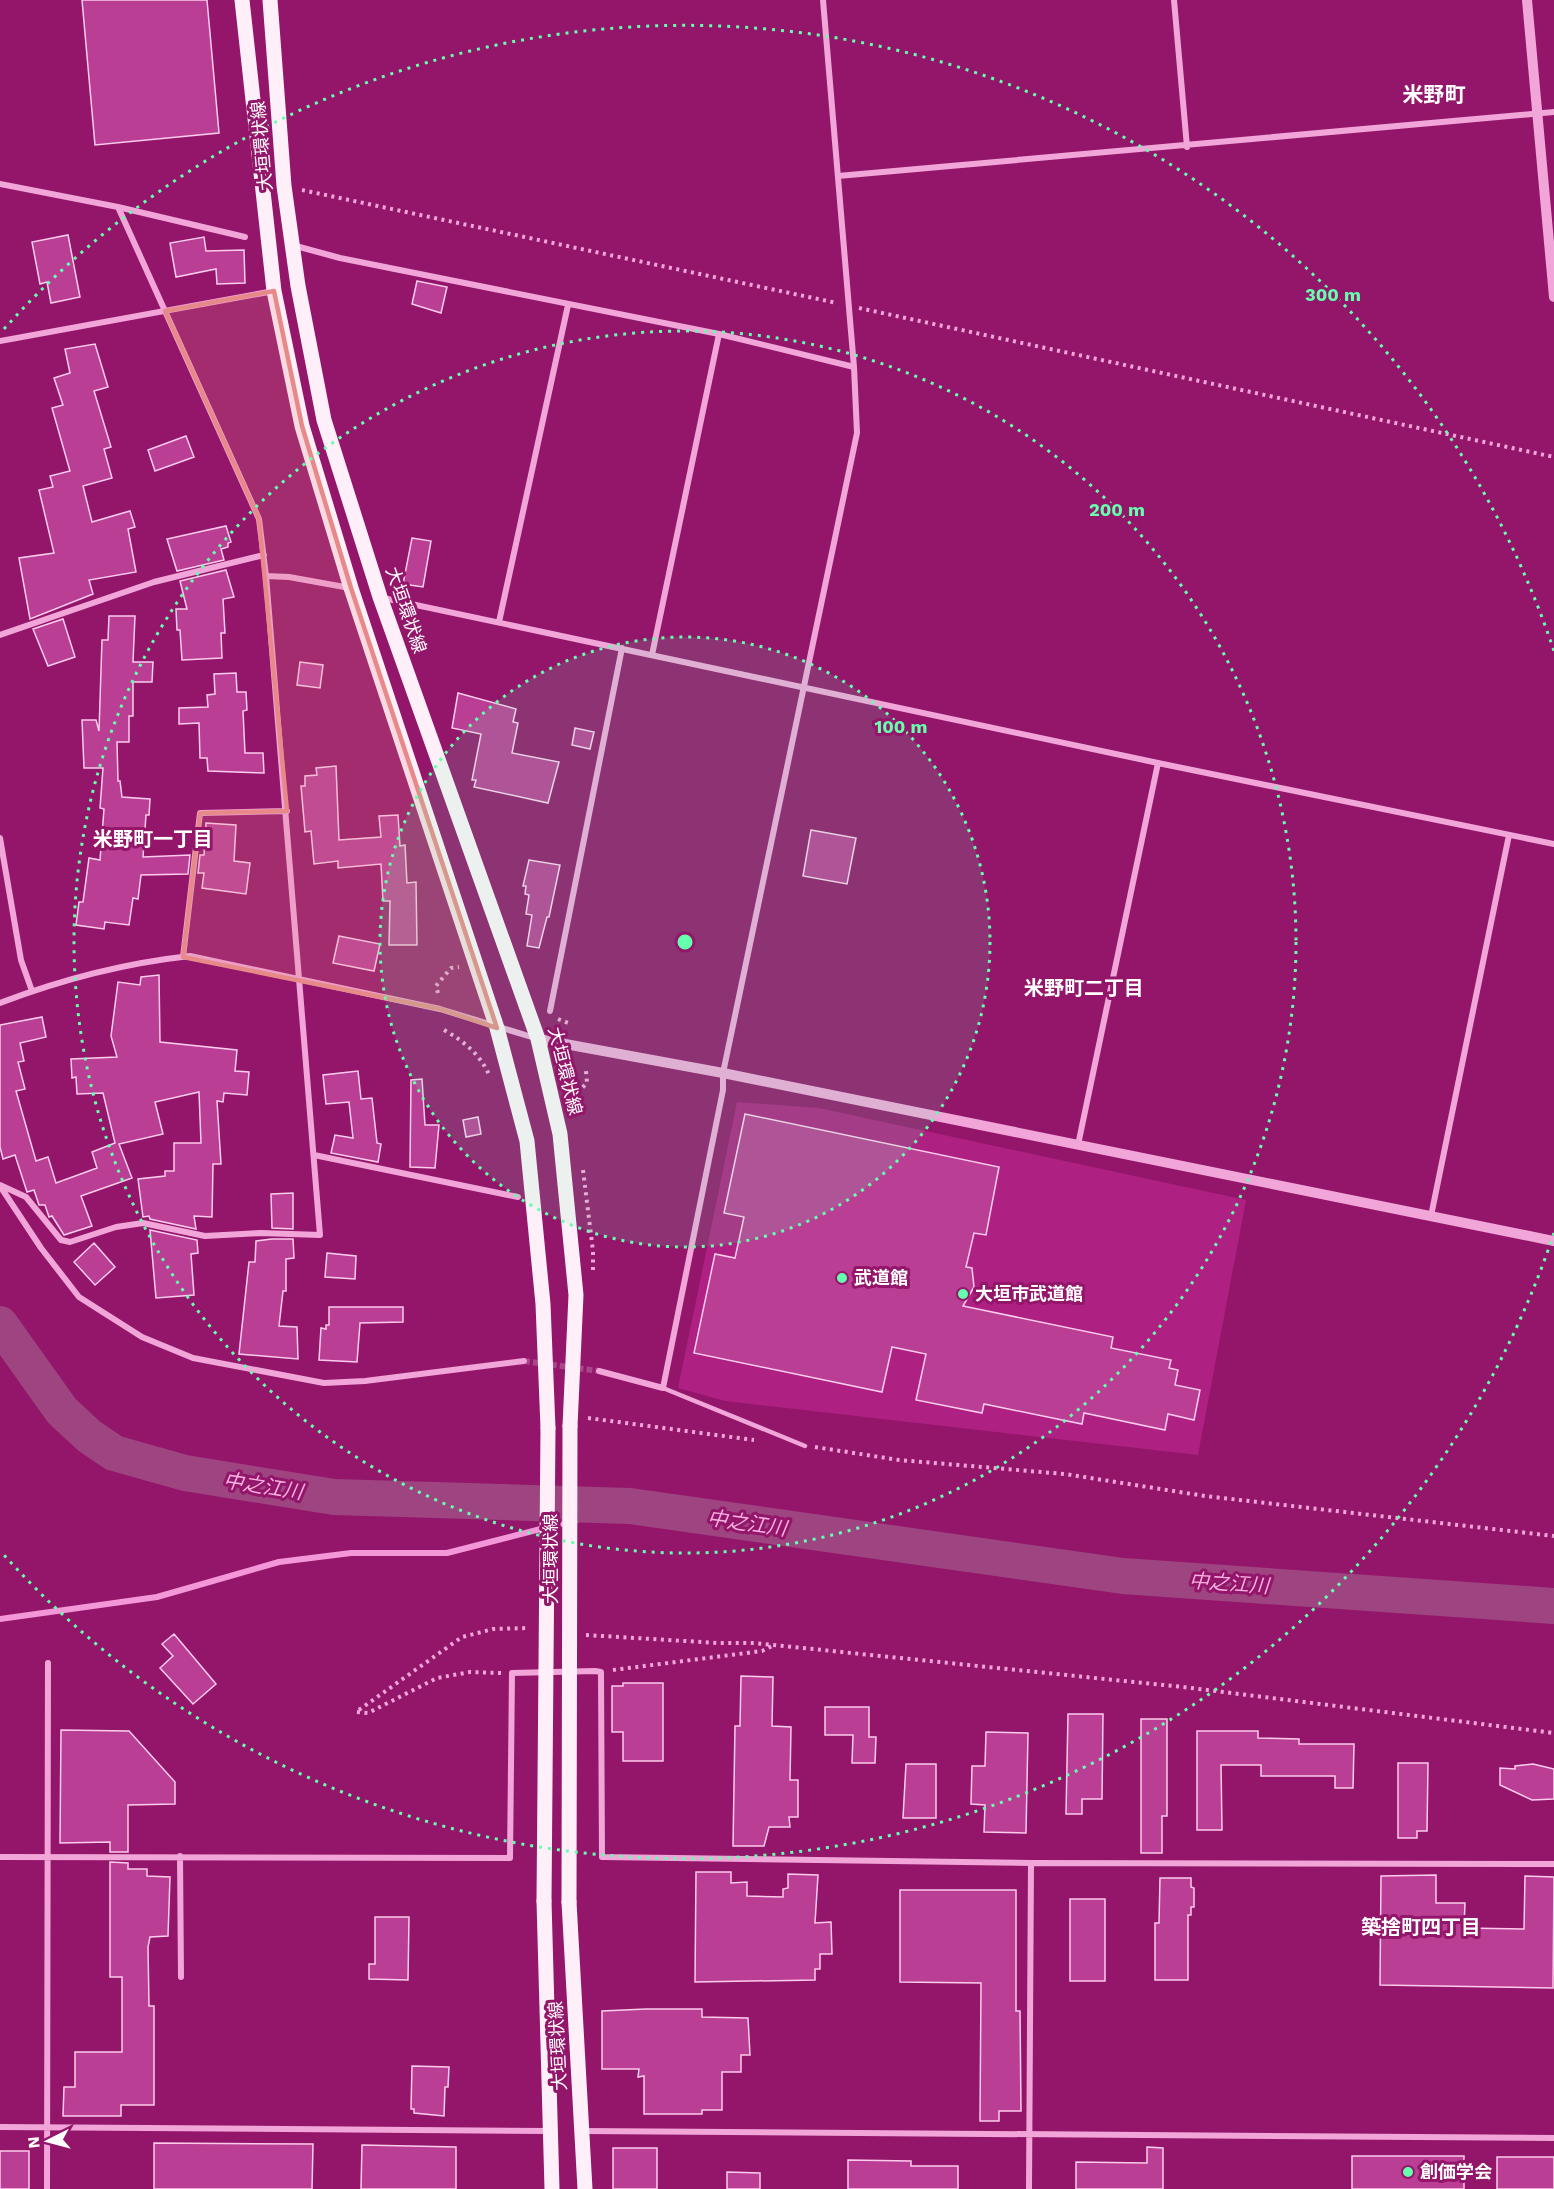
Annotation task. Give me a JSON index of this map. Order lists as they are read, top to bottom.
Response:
{
  "streets": {
    "main road": ["大垣環状線"]
  },
  "districts": [
    "米野町",
    "米野町一丁目",
    "米野町二丁目",
    "築捨町四丁目"
  ],
  "water": ["中之江川"],
  "places": ["武道館", "大垣市武道館", "創価学会"],
  "north": "left",
  "rings": ["300 m", "200 m", "100 m"]
}
